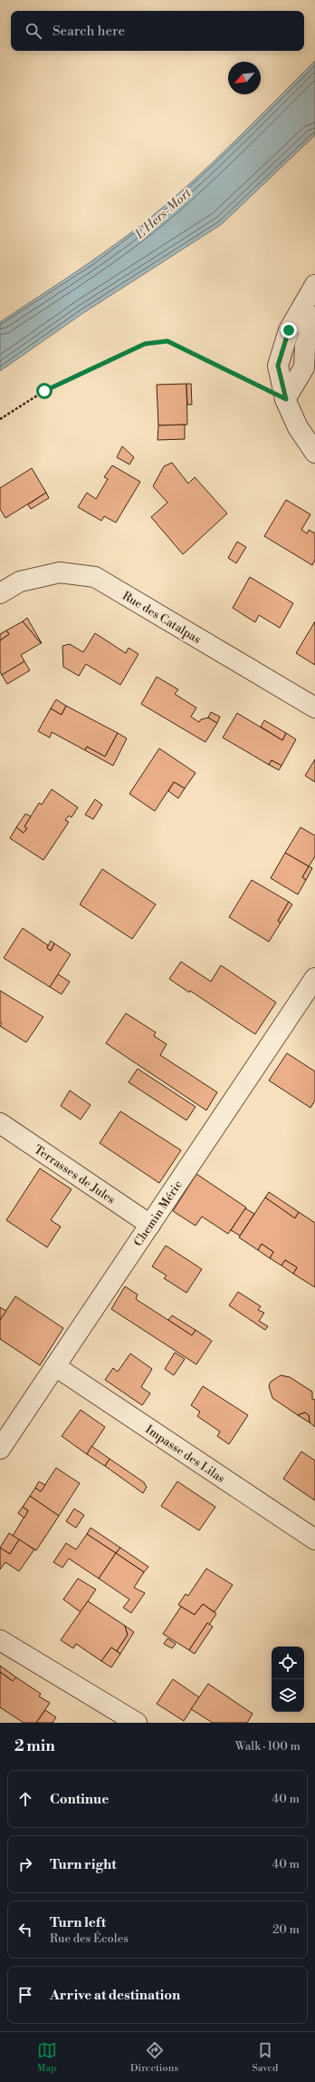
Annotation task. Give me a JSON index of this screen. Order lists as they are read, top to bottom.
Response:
{
  "streets": {
    "street": [
      "Rue des Catalpas",
      "Terrasses de Jules",
      "Chemin Méric",
      "Impasse des Lilas"
    ]
  },
  "crossings": [
    ["Terrasses de Jules", "Chemin Méric"],
    ["Chemin Méric", "Impasse des Lilas"]
  ],
  "water": ["L'Hers-Mort"],
  "north": "bottom left",
  "page": {
    "search": "Search here",
    "heading": ["2 min", "Walk · 100 m"],
    "list": [
      ["Continue", "40 m"],
      ["Turn right", "40 m"],
      ["Turn left", "Rue des Écoles", "20 m"],
      "Arrive at destination"
    ],
    "nav": ["Map", "Directions", "Saved"]
  }
}
